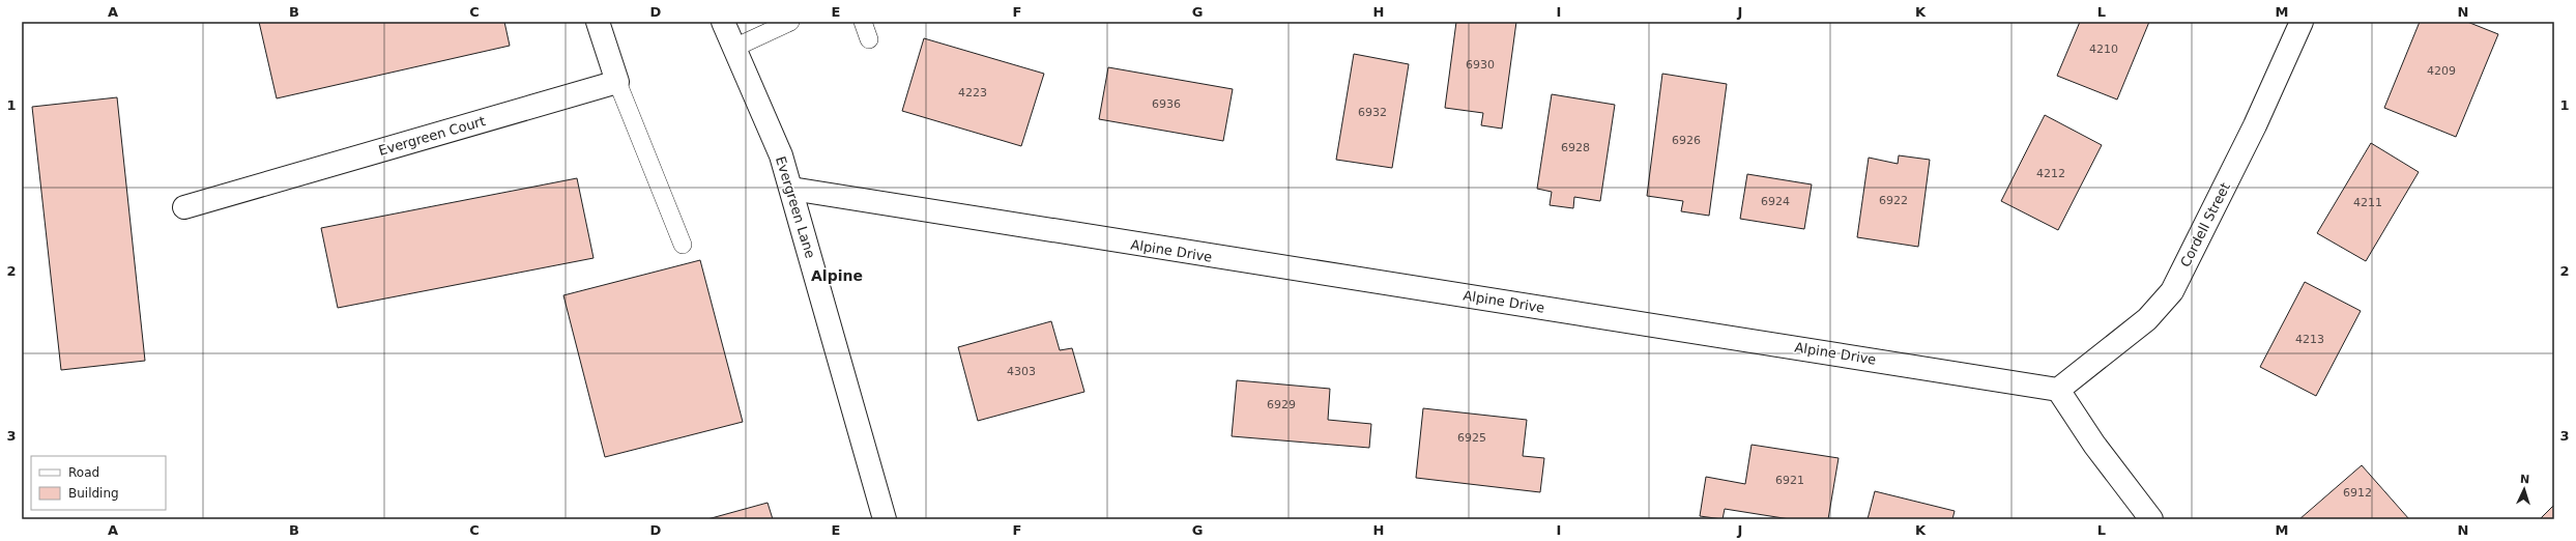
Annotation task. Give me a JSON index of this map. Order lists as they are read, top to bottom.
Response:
{
  "streets": {
    "street": [
      "Evergreen Court",
      "Evergreen Lane",
      "Cordell Street",
      "Alpine Drive"
    ]
  },
  "crossings": [
    ["Evergreen Lane", "Alpine Drive"],
    ["Cordell Street", "Alpine Drive"]
  ],
  "districts": ["Alpine"],
  "house_numbers": [
    "4210",
    "6930",
    "4209",
    "4223",
    "6936",
    "6932",
    "6926",
    "6928",
    "4212",
    "6922",
    "6924",
    "4211",
    "4213",
    "4303",
    "6929",
    "6925",
    "6921",
    "6912"
  ],
  "legend": ["Road", "Building"],
  "north": "top",
  "grid": {
    "columns": [
      "A",
      "B",
      "C",
      "D",
      "E",
      "F",
      "G",
      "H",
      "I",
      "J",
      "K",
      "L",
      "M",
      "N"
    ],
    "rows": ["1", "2", "3"]
  }
}
